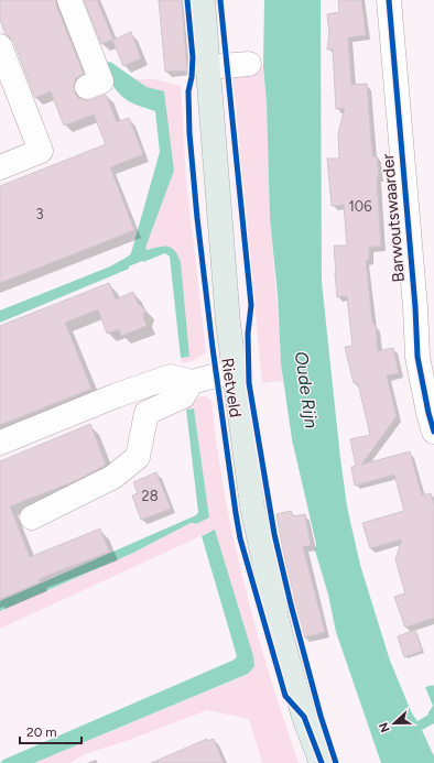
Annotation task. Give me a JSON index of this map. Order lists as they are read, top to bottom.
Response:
{
  "streets": {
    "main road": ["Rietveld"],
    "street": ["Barwoutswaarder"]
  },
  "water": ["Oude Rijn"],
  "house_numbers": ["106", "3", "28"],
  "scale_bar": "20 m",
  "north": "left"
}
